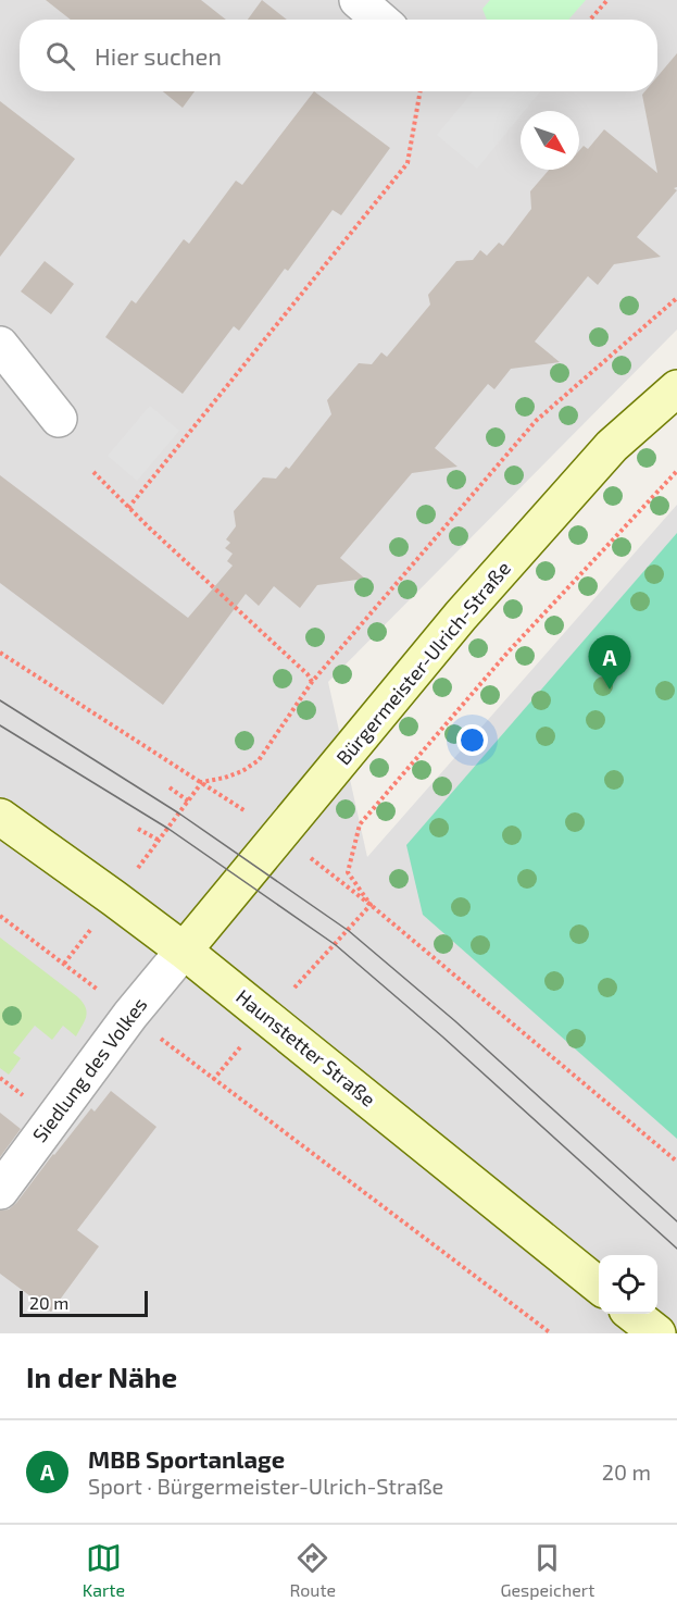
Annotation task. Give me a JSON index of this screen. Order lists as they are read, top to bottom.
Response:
{
  "streets": {
    "main road": ["Bürgermeister-Ulrich-Straße", "Haunstetter Straße"],
    "street": ["Siedlung des Volkes"]
  },
  "crossings": [
    ["Bürgermeister-Ulrich-Straße", "Haunstetter Straße"],
    ["Bürgermeister-Ulrich-Straße", "Siedlung des Volkes"],
    ["Haunstetter Straße", "Siedlung des Volkes"]
  ],
  "scale_bar": "20 m",
  "north": "bottom right",
  "page": {
    "search": "Hier suchen",
    "pins": "A",
    "scale": "20 m",
    "heading": "In der Nähe",
    "list": [
      {
        "mark": "A",
        "name": "MBB Sportanlage",
        "note": "Sport · Bürgermeister-Ulrich-Straße",
        "value": "20 m"
      }
    ],
    "nav": ["Karte", "Route", "Gespeichert"]
  }
}
